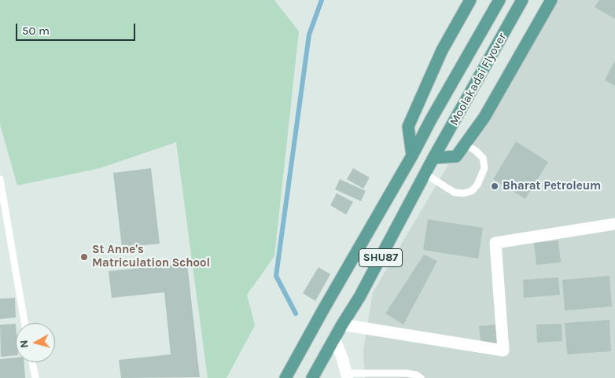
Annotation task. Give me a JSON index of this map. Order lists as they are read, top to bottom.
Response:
{
  "streets": {
    "main road": ["Moolakadai Flyover", "SHU87"]
  },
  "crossings": [
    ["Moolakadai Flyover", "SHU87"]
  ],
  "places": ["Bharat Petroleum", "St Anne's Matriculation School"],
  "scale_bar": "50 m",
  "north": "left"
}
